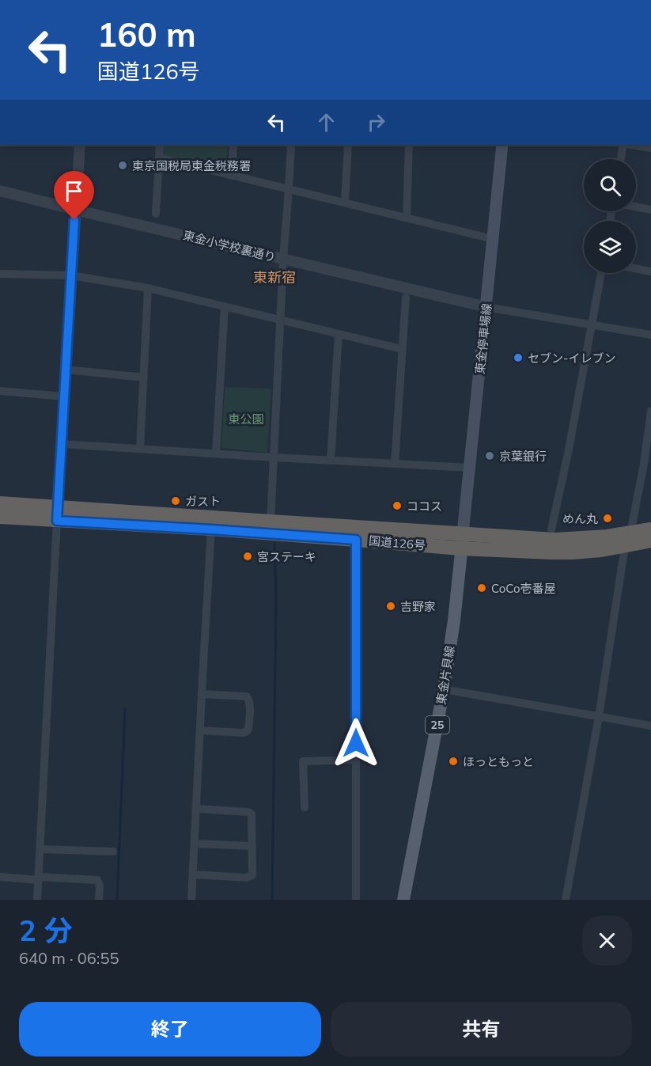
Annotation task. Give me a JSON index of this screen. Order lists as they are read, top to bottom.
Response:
{
  "streets": {
    "highway": ["国道126号"],
    "main road": ["東金停車場線", "東金片貝線", "25"],
    "street": ["東金小学校裏通り"]
  },
  "crossings": [
    ["東金小学校裏通り", "東金停車場線"],
    ["東金停車場線", "国道126号"],
    ["東金停車場線", "東金片貝線"],
    ["国道126号", "東金片貝線"]
  ],
  "districts": ["東新宿"],
  "parks": ["東公園"],
  "places": [
    "東京国税局東金税務署",
    "セブン-イレブン",
    "京葉銀行",
    "ガスト",
    "ココス",
    "めん丸",
    "宮ステーキ",
    "CoCo壱番屋",
    "吉野家",
    "ほっともっと"
  ],
  "page": {
    "turn": ["160 m", "国道126号"],
    "heading": ["2 分", "640 m · 06:55"],
    "buttons": ["終了", "共有"]
  }
}
